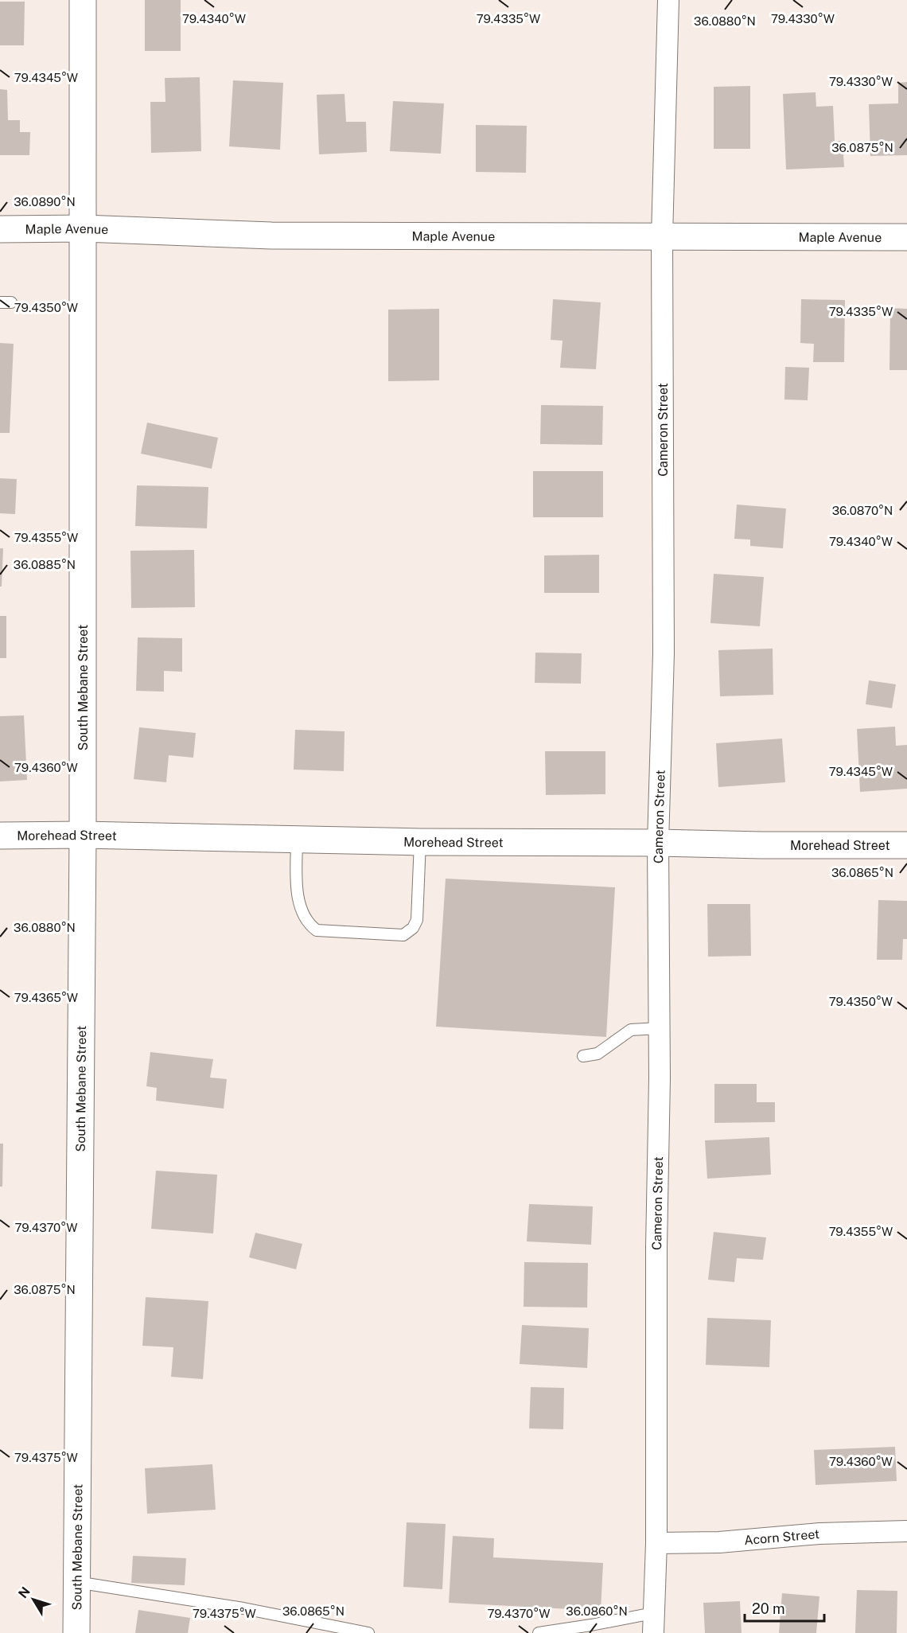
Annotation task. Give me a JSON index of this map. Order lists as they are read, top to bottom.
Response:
{
  "streets": {
    "street": [
      "Maple Avenue",
      "Cameron Street",
      "South Mebane Street",
      "Morehead Street",
      "Acorn Street"
    ]
  },
  "crossings": [
    ["Maple Avenue", "Cameron Street"],
    ["Maple Avenue", "South Mebane Street"],
    ["Cameron Street", "Morehead Street"],
    ["Cameron Street", "Acorn Street"],
    ["South Mebane Street", "Morehead Street"]
  ],
  "scale_bar": "20 m",
  "north": "top left",
  "coordinates": [
    "79.4340°W",
    "79.4335°W",
    "79.4330°W",
    "36.0880°N",
    "79.4345°W",
    "36.0875°N",
    "36.0890°N",
    "79.4350°W",
    "36.0870°N",
    "79.4355°W",
    "36.0885°N",
    "79.4360°W",
    "36.0865°N",
    "79.4365°W",
    "79.4370°W",
    "79.4375°W",
    "36.0860°N"
  ]
}
